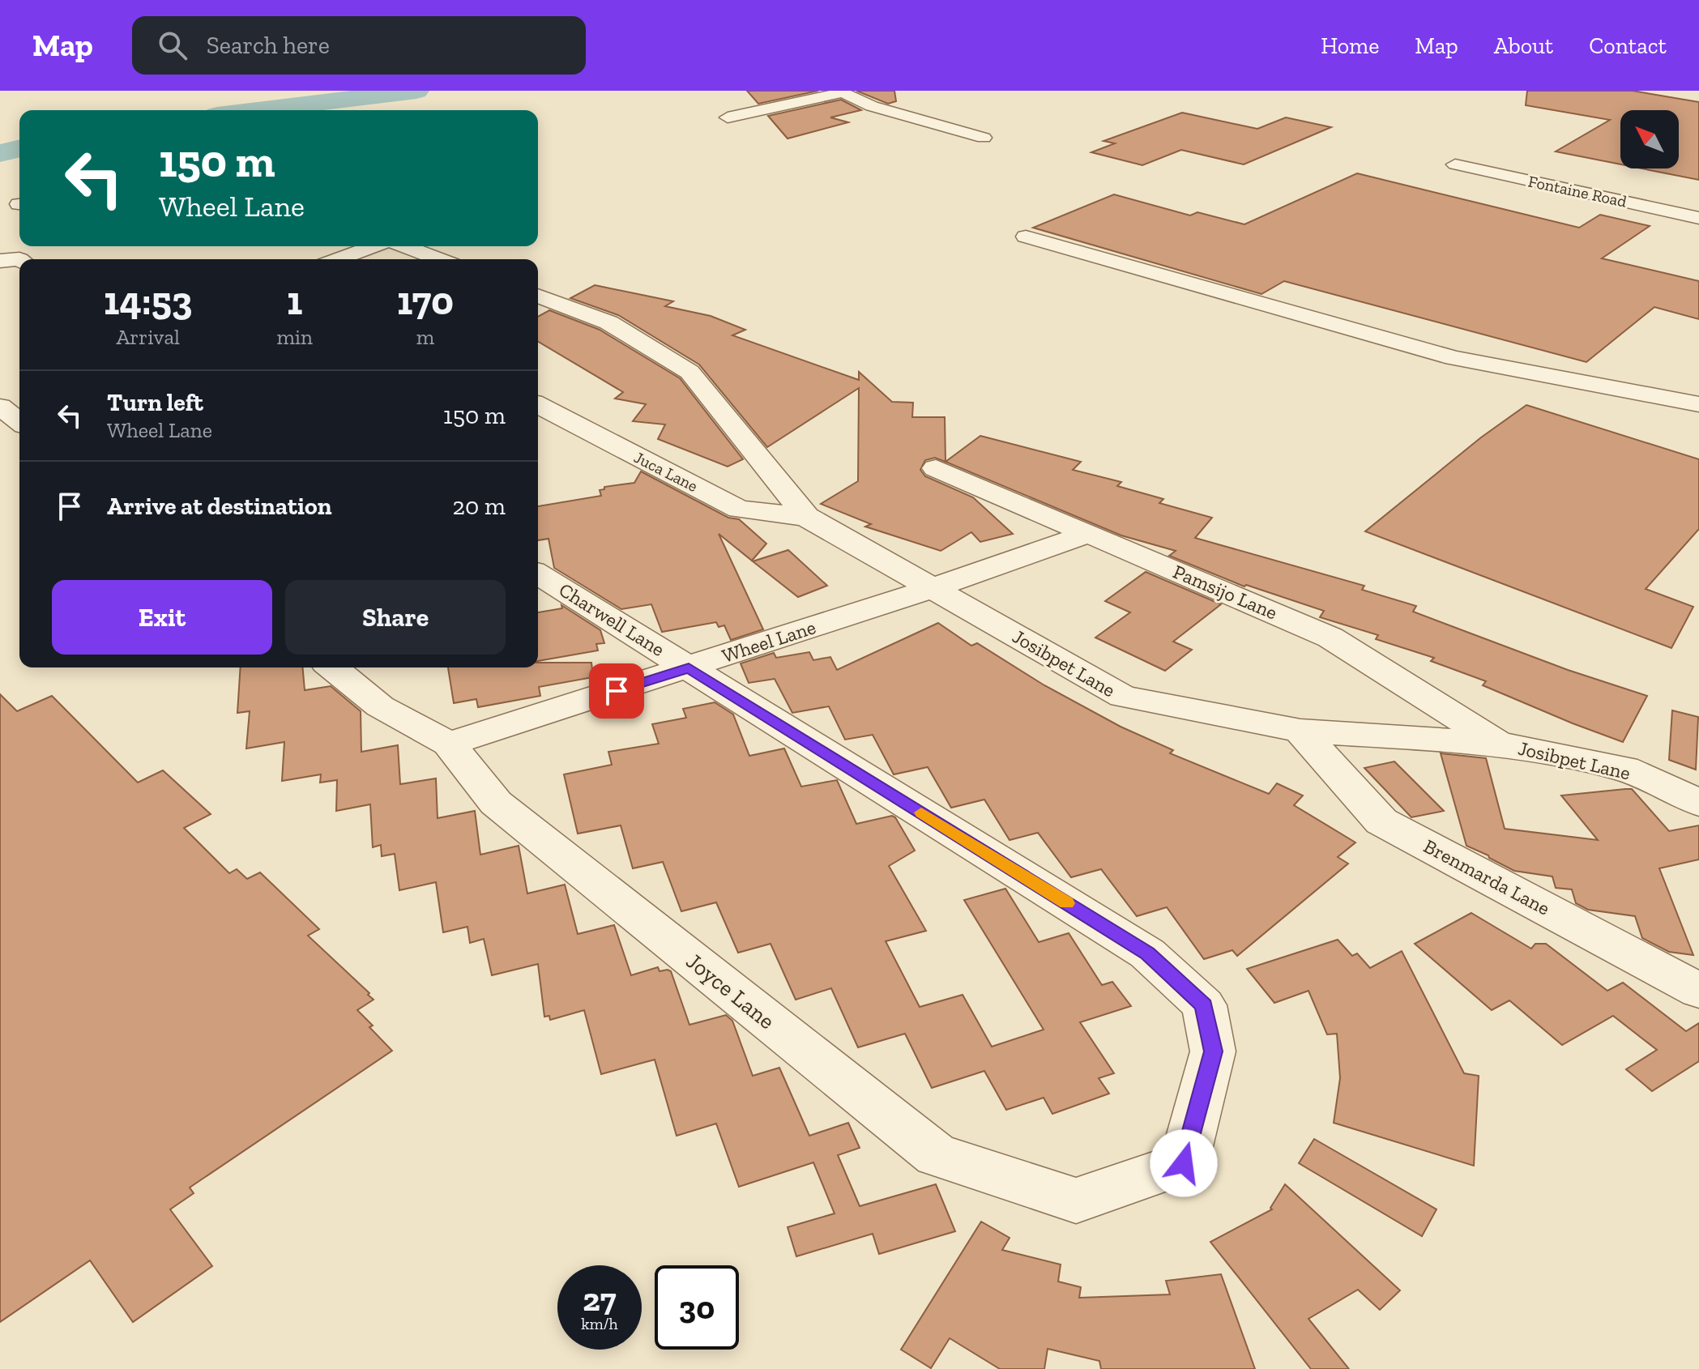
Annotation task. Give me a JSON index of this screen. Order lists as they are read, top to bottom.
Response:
{
  "streets": {
    "street": [
      "Fontaine Road",
      "Juca Lane",
      "Pamsijo Lane",
      "Charwell Lane",
      "Wheel Lane",
      "Josibpet Lane",
      "Brenmarda Lane",
      "Joyce Lane"
    ]
  },
  "crossings": [
    ["Juca Lane", "Josibpet Lane"],
    ["Pamsijo Lane", "Wheel Lane"],
    ["Pamsijo Lane", "Josibpet Lane"],
    ["Charwell Lane", "Wheel Lane"],
    ["Charwell Lane", "Joyce Lane"],
    ["Wheel Lane", "Josibpet Lane"],
    ["Wheel Lane", "Joyce Lane"],
    ["Josibpet Lane", "Brenmarda Lane"]
  ],
  "north": "top left",
  "page": {
    "header": "Map",
    "search": "Search here",
    "nav": [
      "Home",
      "Map",
      "About",
      "Contact"
    ],
    "turn": ["150 m", "Wheel Lane"],
    "eta": [
      "14:53",
      "Arrival",
      "1",
      "min",
      "170",
      "m"
    ],
    "list": [
      {
        "name": "Turn left",
        "note": "Wheel Lane",
        "value": "150 m"
      },
      {
        "name": "Arrive at destination",
        "value": "20 m"
      }
    ],
    "buttons": ["Exit", "Share"],
    "speed": "27 km/h",
    "limit": "30"
  }
}
